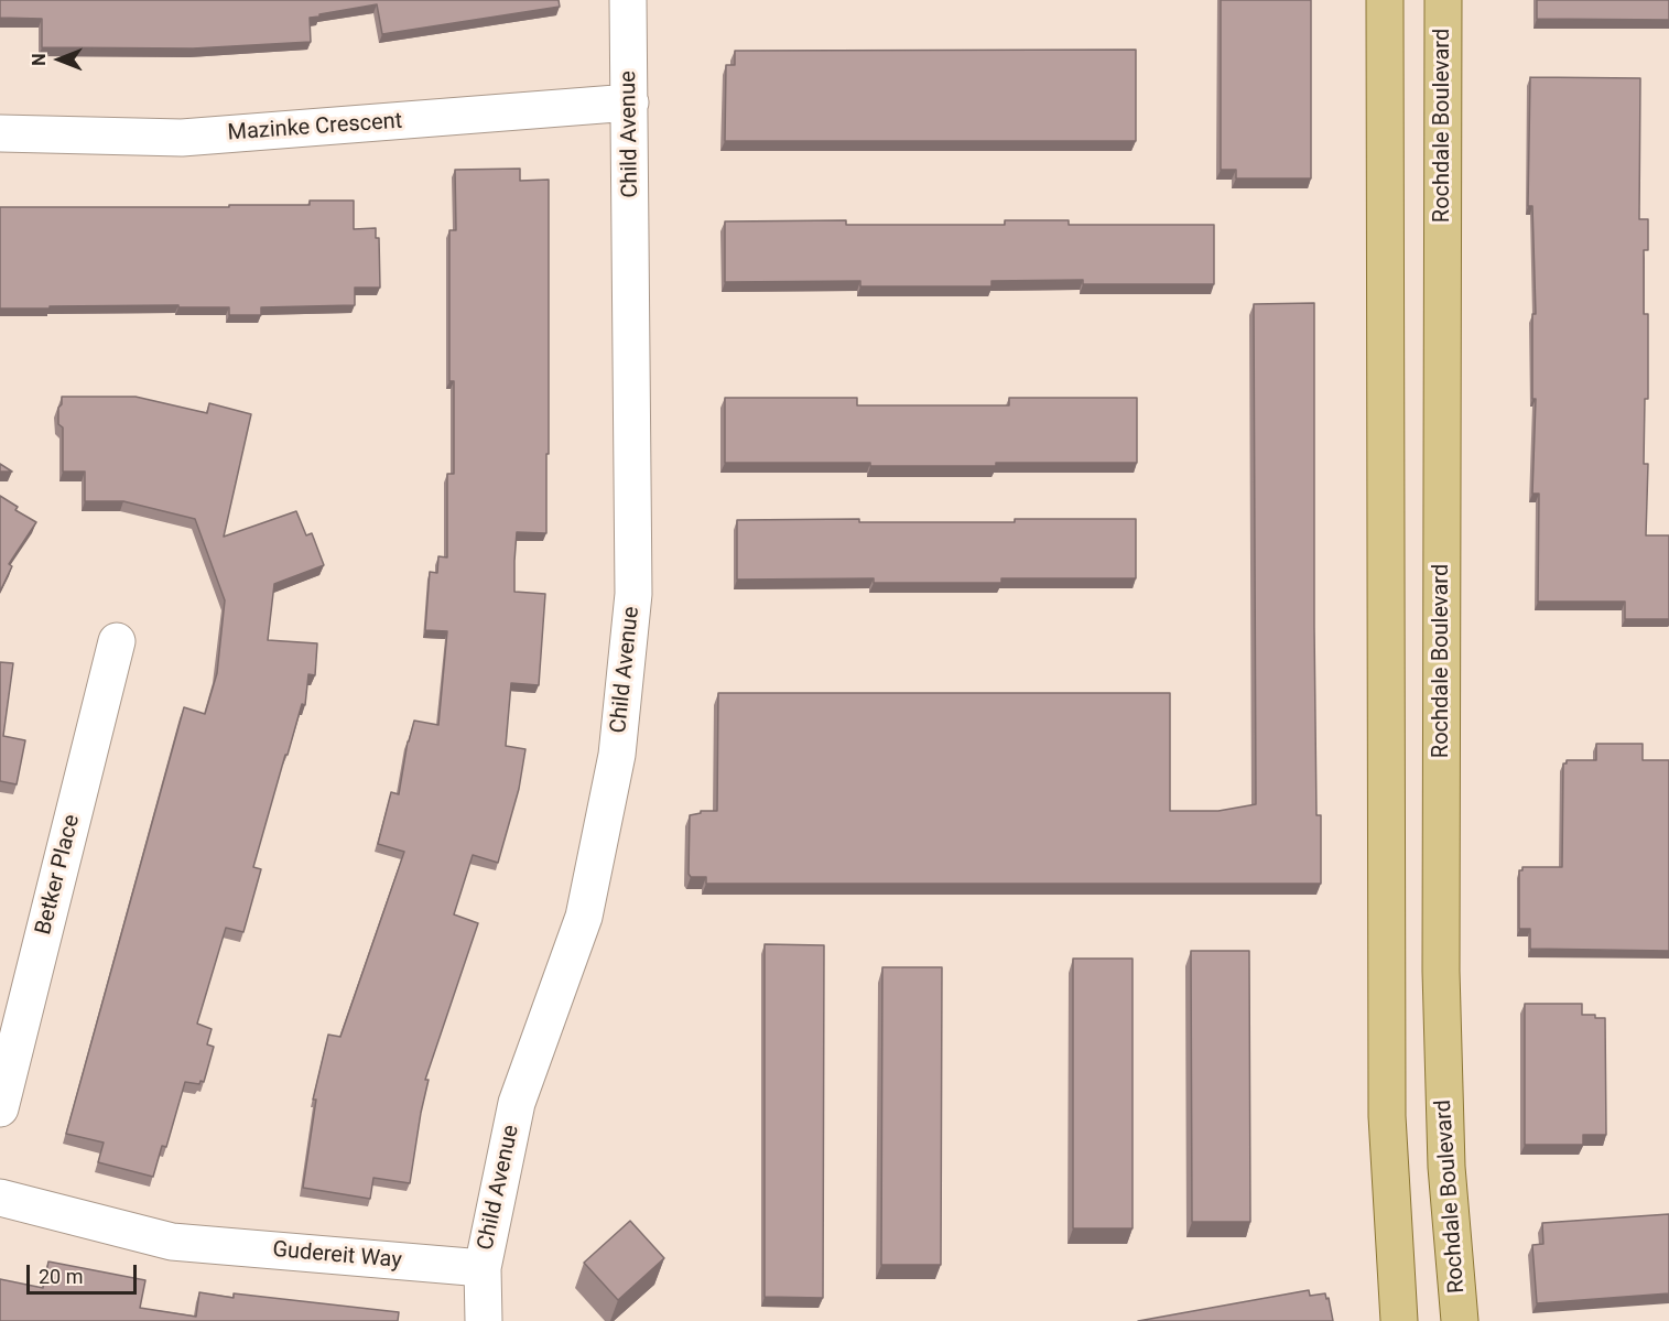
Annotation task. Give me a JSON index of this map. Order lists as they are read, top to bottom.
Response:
{
  "streets": {
    "main road": ["Rochdale Boulevard"],
    "street": [
      "Mazinke Crescent",
      "Child Avenue",
      "Betker Place",
      "Gudereit Way"
    ]
  },
  "crossings": [
    ["Mazinke Crescent", "Child Avenue"],
    ["Child Avenue", "Gudereit Way"]
  ],
  "scale_bar": "20 m",
  "north": "left"
}
